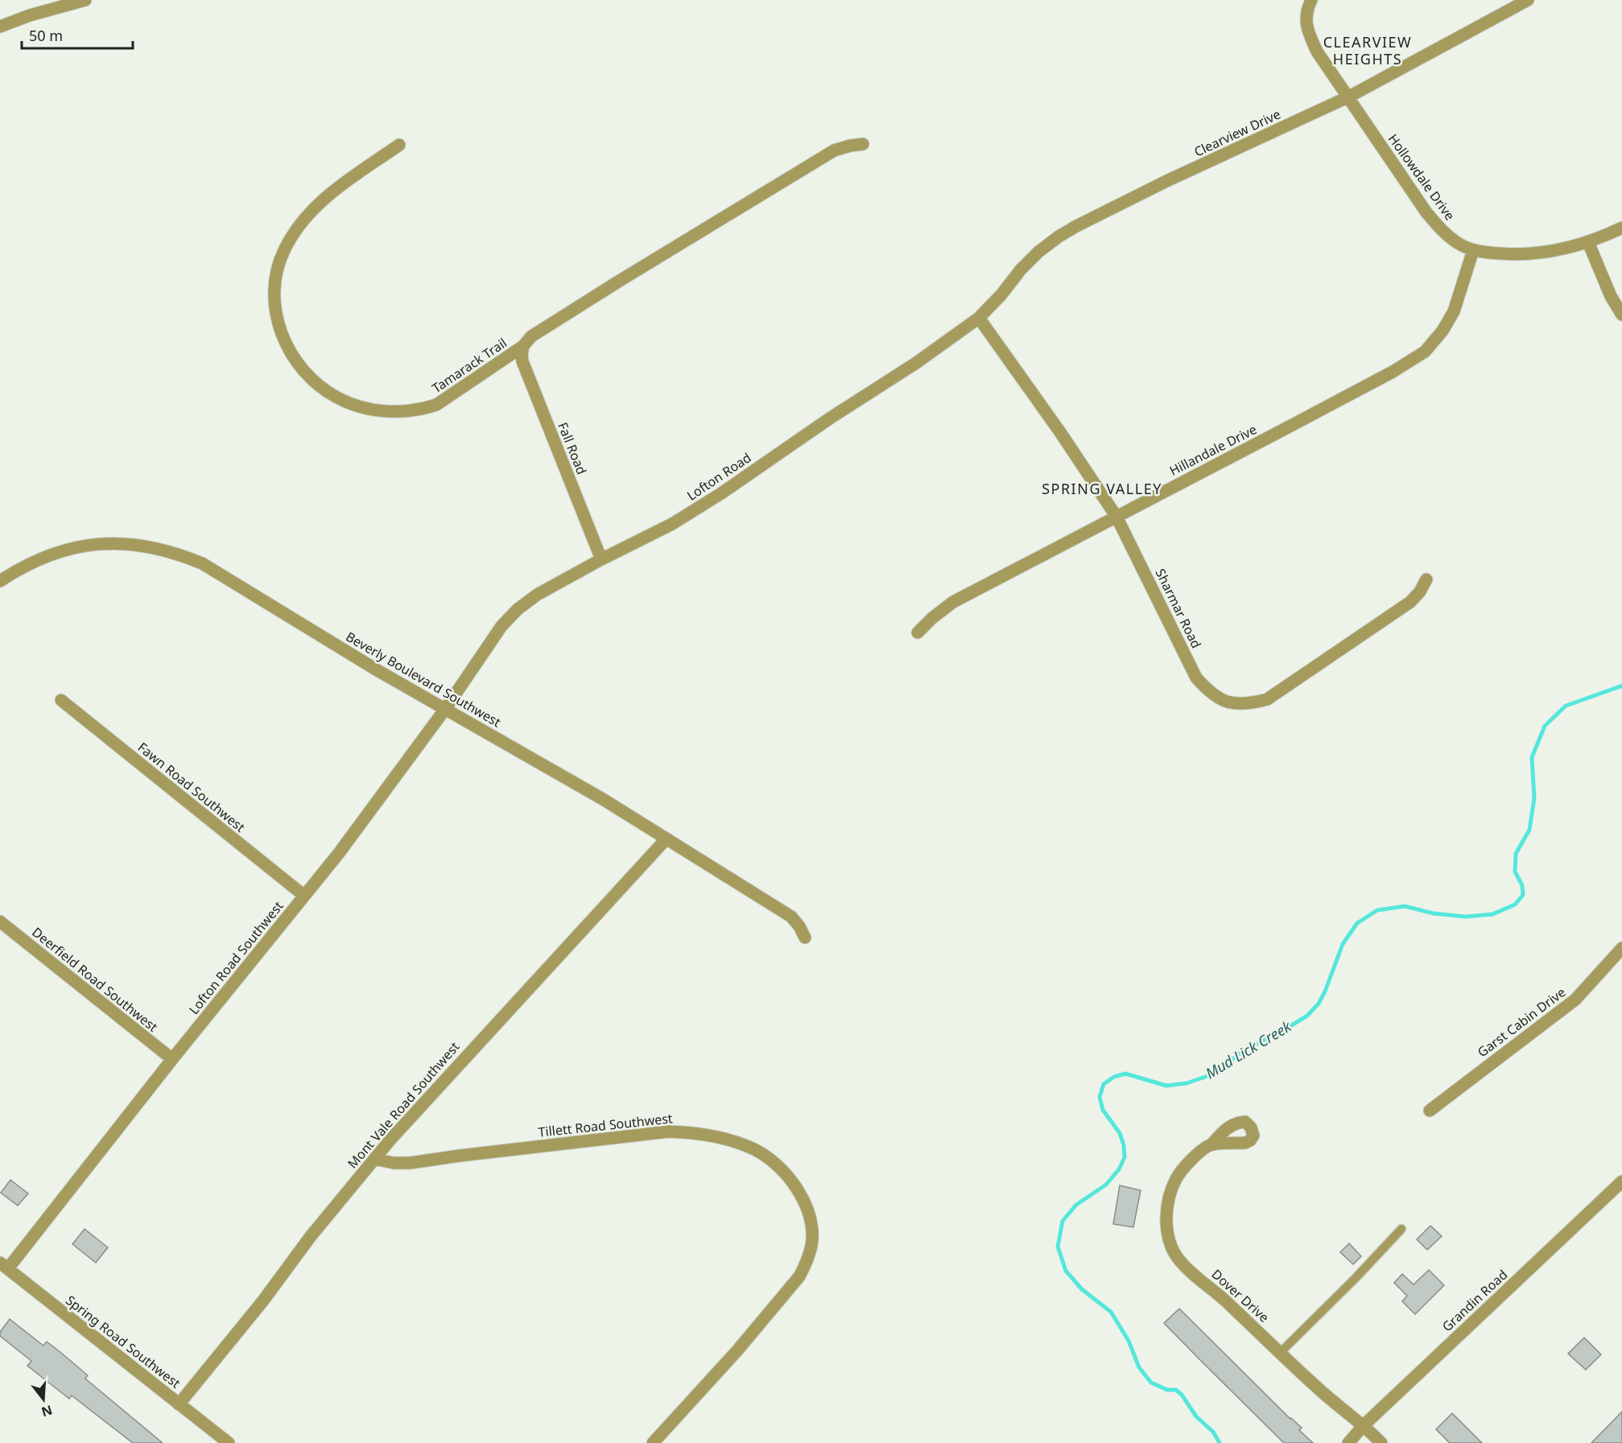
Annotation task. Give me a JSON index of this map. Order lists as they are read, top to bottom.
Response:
{
  "streets": {
    "street": [
      "Clearview Drive",
      "Hollowdale Drive",
      "Tamarack Trail",
      "Fall Road",
      "Hillandale Drive",
      "Lofton Road",
      "Sharmar Road",
      "Beverly Boulevard Southwest",
      "Fawn Road Southwest",
      "Lofton Road Southwest",
      "Deerfield Road Southwest",
      "Garst Cabin Drive",
      "Mont Vale Road Southwest",
      "Tillett Road Southwest",
      "Dover Drive",
      "Grandin Road",
      "Spring Road Southwest"
    ]
  },
  "crossings": [
    ["Clearview Drive", "Hollowdale Drive"],
    ["Clearview Drive", "Lofton Road"],
    ["Clearview Drive", "Sharmar Road"],
    ["Hollowdale Drive", "Hillandale Drive"],
    ["Tamarack Trail", "Fall Road"],
    ["Fall Road", "Lofton Road"],
    ["Hillandale Drive", "Sharmar Road"],
    ["Lofton Road", "Sharmar Road"],
    ["Lofton Road", "Lofton Road Southwest"],
    ["Beverly Boulevard Southwest", "Lofton Road Southwest"],
    ["Beverly Boulevard Southwest", "Mont Vale Road Southwest"],
    ["Fawn Road Southwest", "Lofton Road Southwest"],
    ["Lofton Road Southwest", "Deerfield Road Southwest"],
    ["Lofton Road Southwest", "Spring Road Southwest"],
    ["Mont Vale Road Southwest", "Tillett Road Southwest"],
    ["Mont Vale Road Southwest", "Spring Road Southwest"],
    ["Dover Drive", "Grandin Road"]
  ],
  "districts": ["CLEARVIEW HEIGHTS", "SPRING VALLEY"],
  "water": ["Mud Lick Creek"],
  "scale_bar": "50 m",
  "north": "bottom"
}
